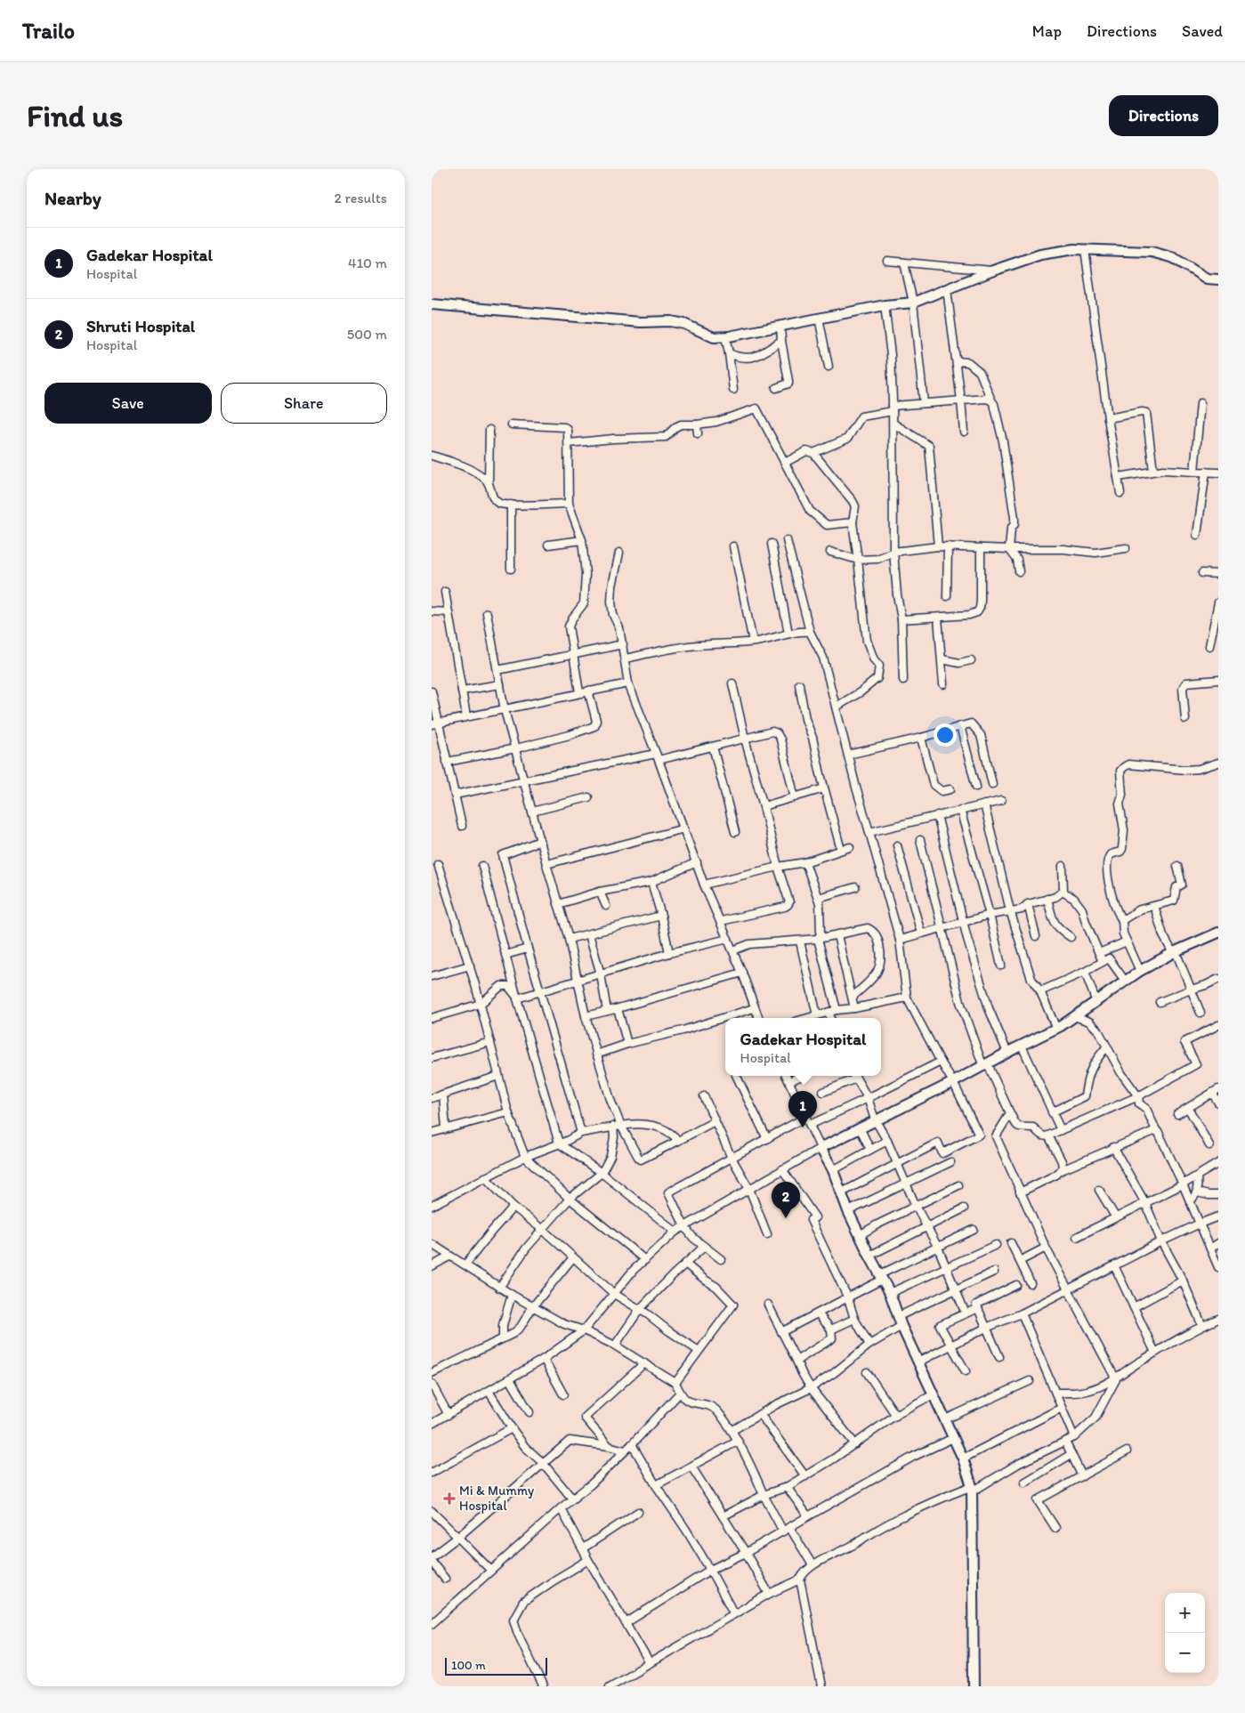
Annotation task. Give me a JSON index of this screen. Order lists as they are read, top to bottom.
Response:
{
  "places": {
    "health": ["Mi & Mummy Hospital"]
  },
  "scale_bar": "100 m",
  "page": {
    "header": "Trailo",
    "nav": ["Map", "Directions", "Saved"],
    "buttons": [
      "Directions",
      ["Save", "Share"]
    ],
    "title": "Find us",
    "heading": ["Nearby", "2 results"],
    "list": [
      {
        "mark": "1",
        "name": "Gadekar Hospital",
        "note": "Hospital",
        "value": "410 m"
      },
      {
        "mark": "2",
        "name": "Shruti Hospital",
        "note": "Hospital",
        "value": "500 m"
      }
    ],
    "popup": ["Gadekar Hospital", "Hospital"],
    "pins": ["1", "2"],
    "map_buttons": ["+", "−"],
    "scale": "100 m"
  }
}
